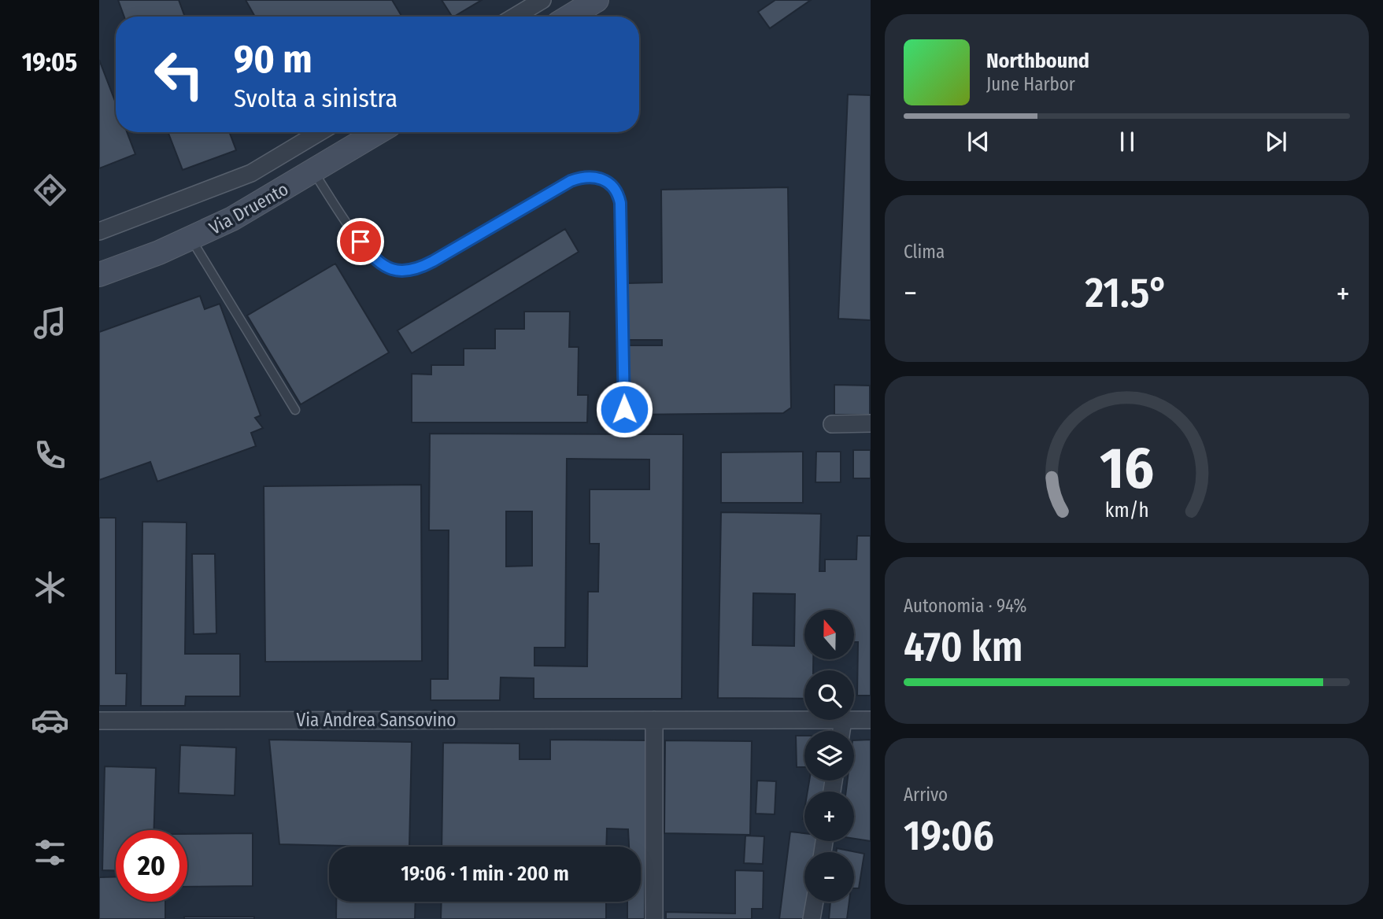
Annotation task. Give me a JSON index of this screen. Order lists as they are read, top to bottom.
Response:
{
  "streets": {
    "street": ["Via Druento", "Via Andrea Sansovino"]
  },
  "north": "top",
  "page": {
    "tabs": "19:05",
    "turn": ["90 m", "Svolta a sinistra"],
    "song": ["Northbound", "June Harbor"],
    "tile": [
      "Clima",
      ["Autonomia · 94%", "470 km"],
      ["Arrivo", "19:06"]
    ],
    "heat": ["−", "21.5°", "+"],
    "map_buttons": ["+", "−"],
    "limit": "20",
    "trip": "19:06 · 1 min · 200 m",
    "gauge": ["16", "km/h"]
  }
}
